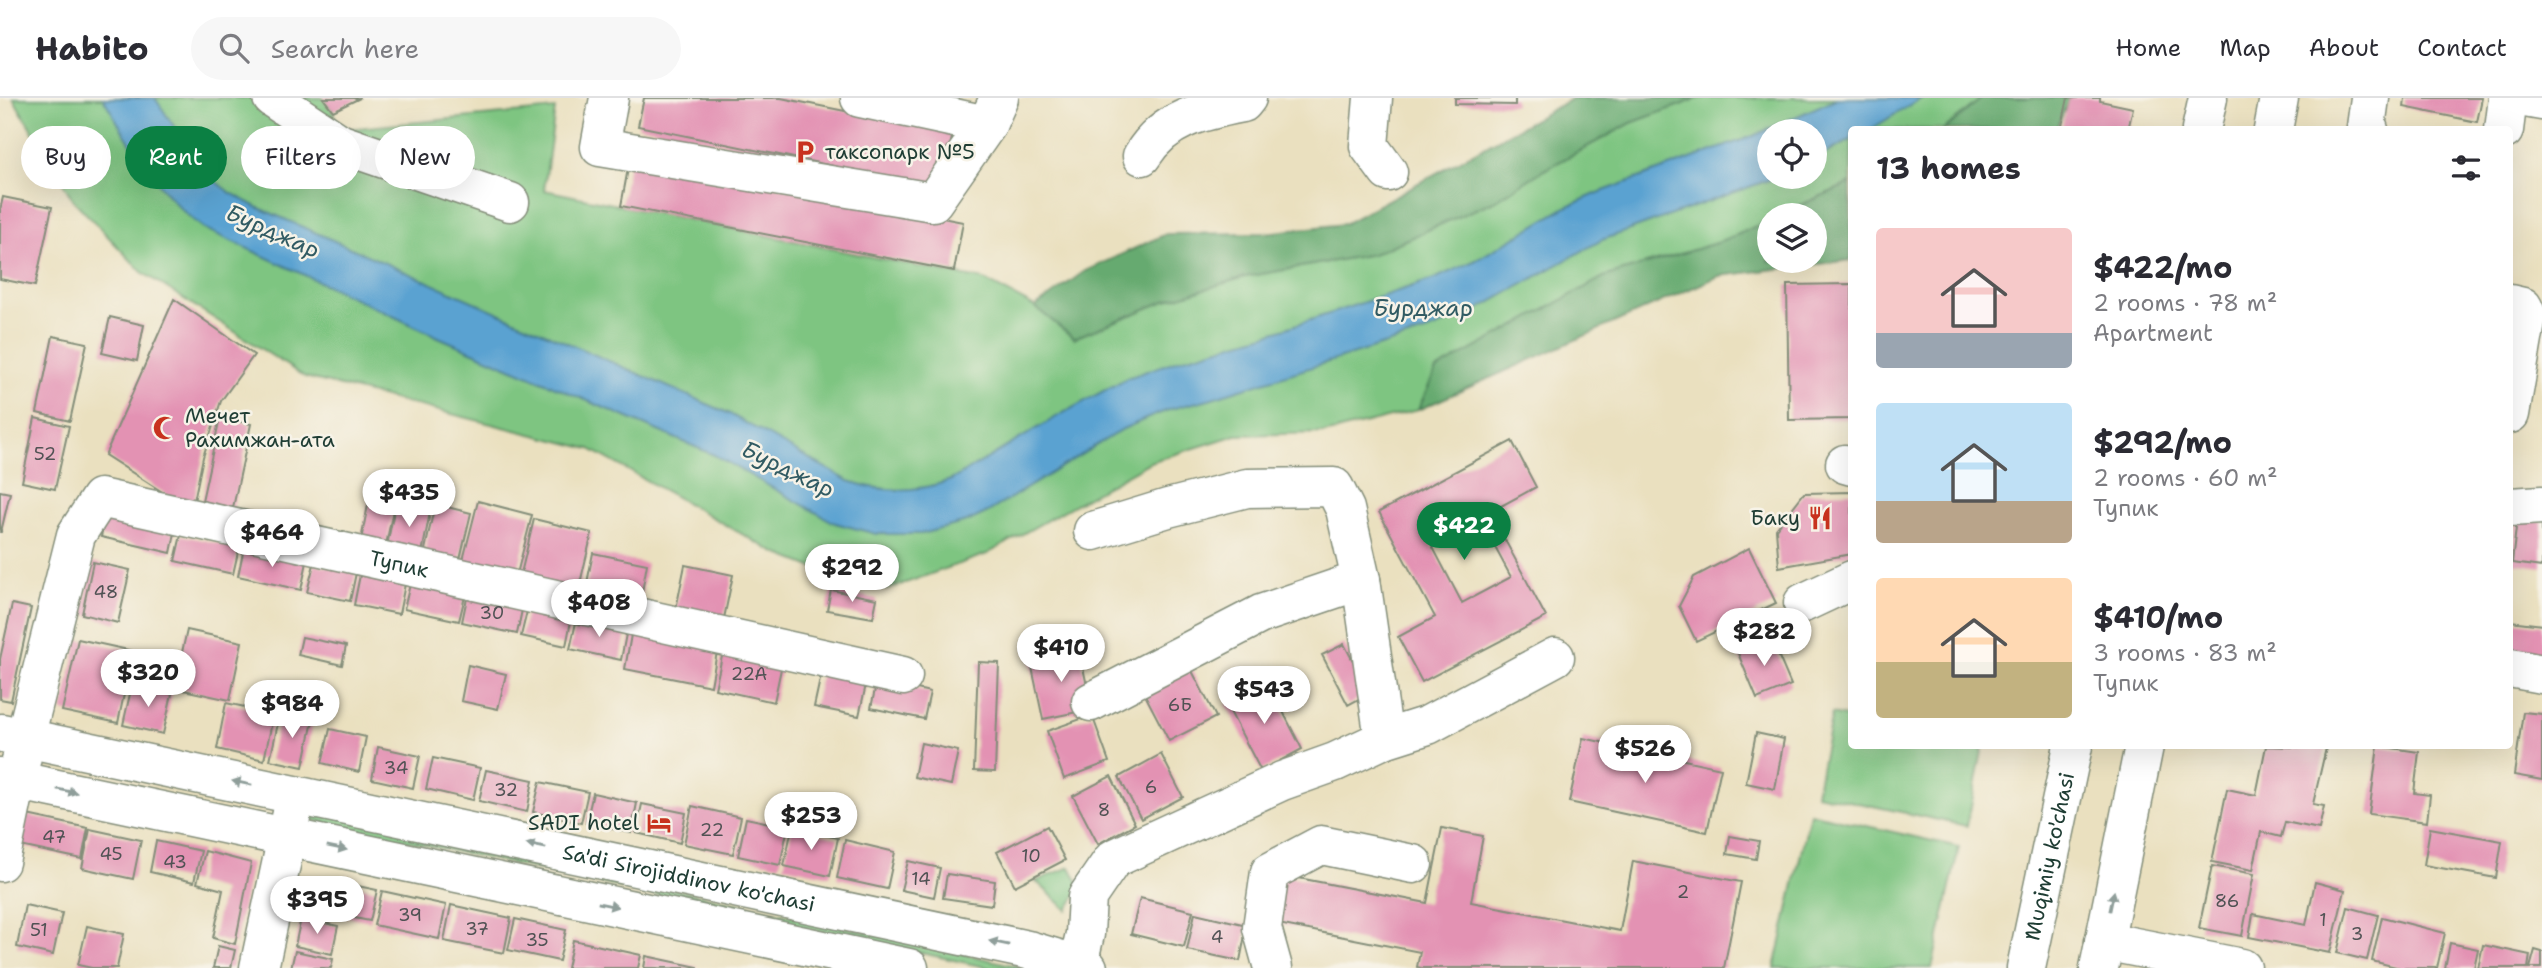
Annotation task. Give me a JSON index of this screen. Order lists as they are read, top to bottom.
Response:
{
  "streets": {
    "street": ["Тупик", "Muqimiy ko'chasi", "Sa'di Sirojiddinov ko'chasi"]
  },
  "crossings": [
    ["Тупик", "Sa'di Sirojiddinov ko'chasi"]
  ],
  "water": ["Бурджар"],
  "places": {
    "parking": ["таксопарк №5"],
    "mosque": ["Мечет Рахимжан-ата"],
    "restaurant": ["Баку"],
    "hotel": ["SADI hotel"]
  },
  "house_numbers": [
    "52",
    "48",
    "30",
    "22A",
    "6Б",
    "34",
    "6",
    "32",
    "8",
    "22",
    "47",
    "45",
    "10",
    "43",
    "14",
    "2",
    "86",
    "39",
    "1",
    "37",
    "51",
    "3",
    "4",
    "35"
  ],
  "page": {
    "header": "Habito",
    "search": "Search here",
    "nav": [
      "Home",
      "Map",
      "About",
      "Contact"
    ],
    "chip": [
      "Buy",
      "Rent",
      "Filters",
      "New"
    ],
    "heading": "13 homes",
    "list": [
      {
        "name": "$422/mo",
        "note": "2 rooms · 78 m² · Apartment"
      },
      {
        "name": "$292/mo",
        "note": "2 rooms · 60 m² · Тупик"
      },
      {
        "name": "$410/mo",
        "note": "3 rooms · 83 m² · Тупик"
      }
    ],
    "price": [
      "$435",
      "$422",
      "$464",
      "$292",
      "$408",
      "$282",
      "$410",
      "$320",
      "$543",
      "$984",
      "$526",
      "$253",
      "$395"
    ]
  }
}
